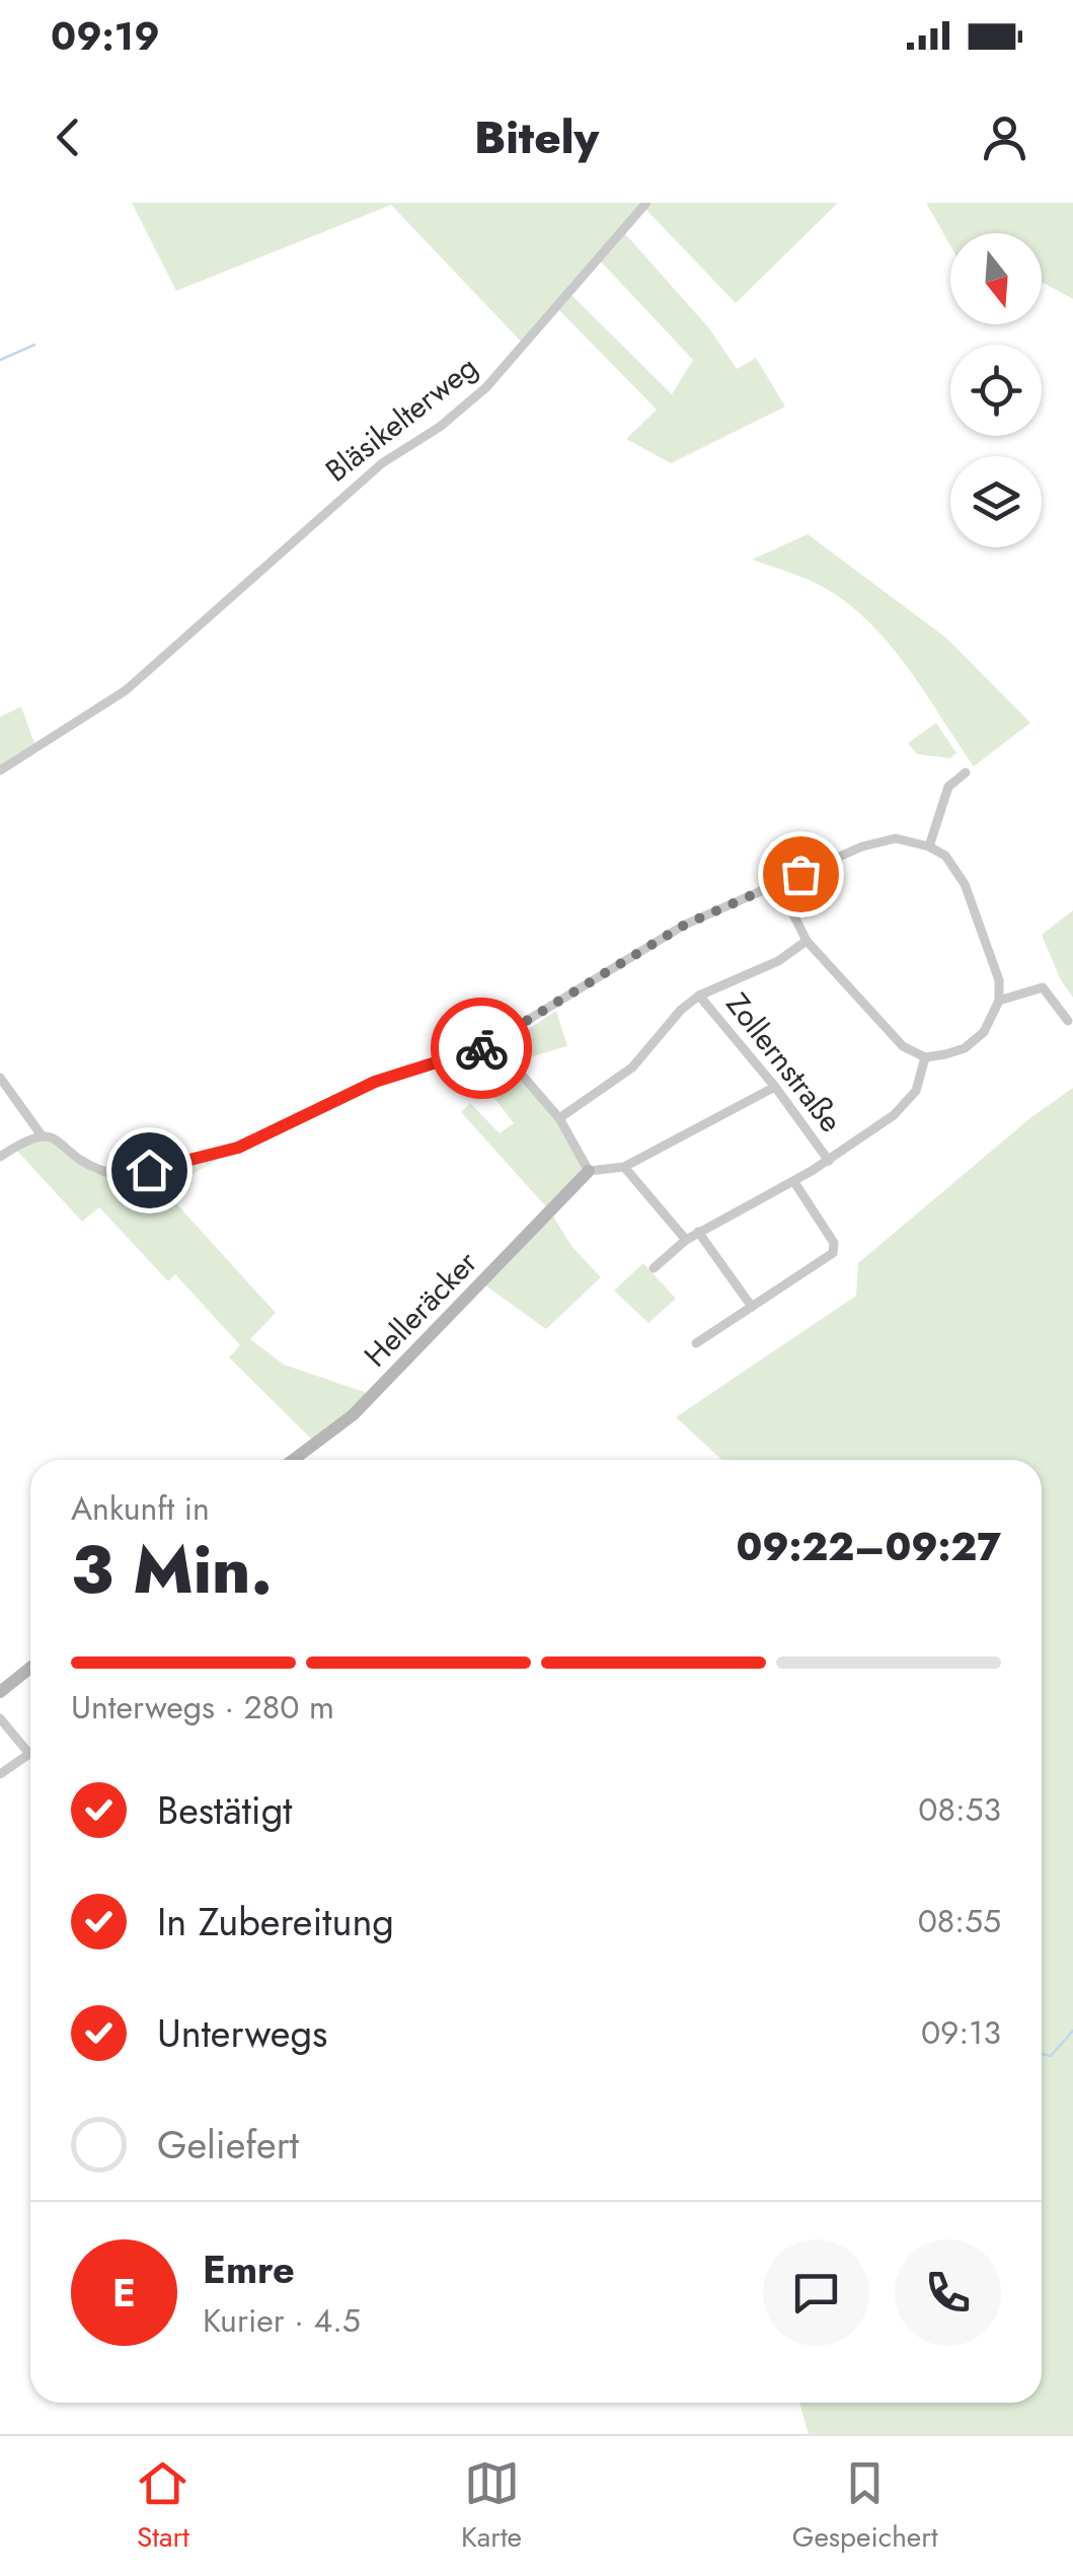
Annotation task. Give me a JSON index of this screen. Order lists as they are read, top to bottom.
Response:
{
  "streets": {
    "street": ["Bläsikelterweg", "Zollernstraße", "Helleräcker"]
  },
  "north": "bottom",
  "page": {
    "status": "09:19",
    "header": "Bitely",
    "heading": ["3 Min.", "Ankunft in", "09:22–09:27"],
    "panel": ["Emre", "Kurier · 4.5"],
    "bar": "Unterwegs · 280 m",
    "list": [
      ["Bestätigt", "08:53"],
      ["In Zubereitung", "08:55"],
      ["Unterwegs", "09:13"],
      "Geliefert"
    ],
    "round": "E",
    "tabs": ["Start", "Karte", "Gespeichert"]
  }
}
